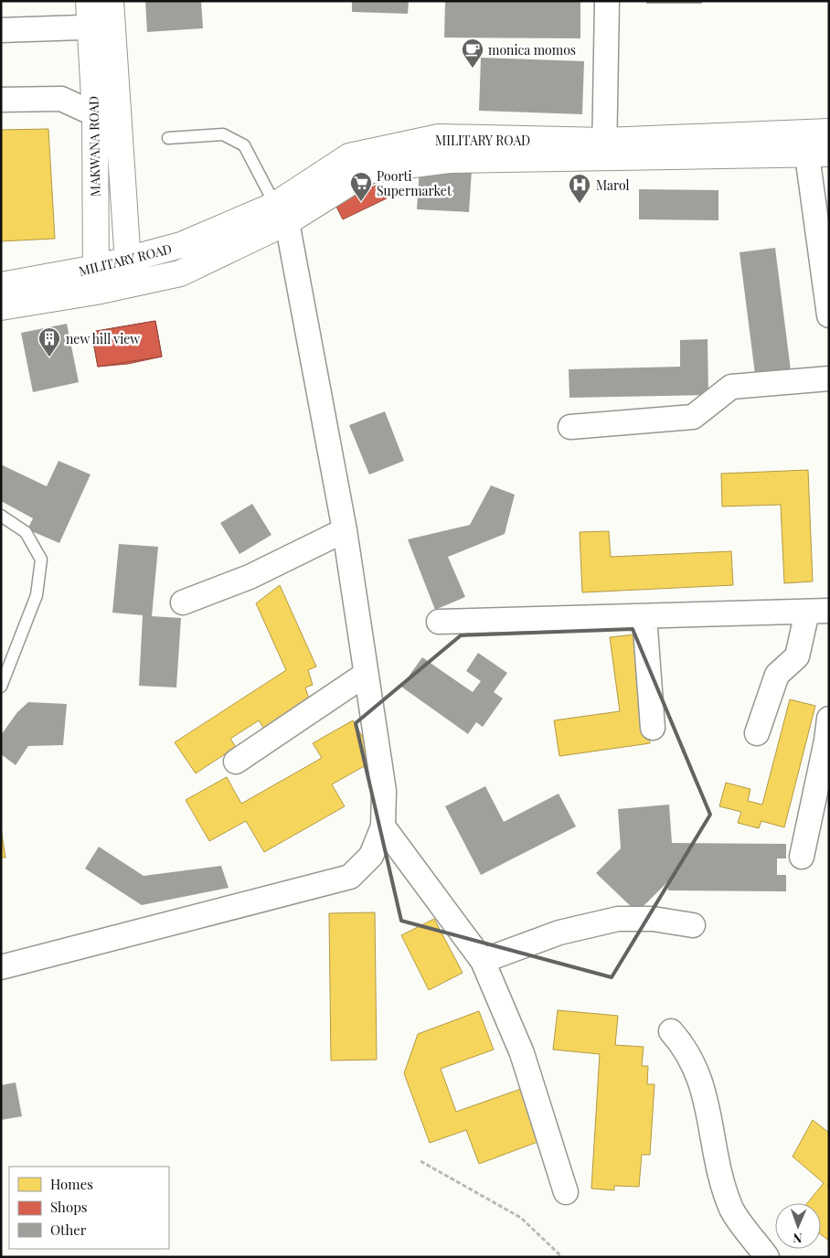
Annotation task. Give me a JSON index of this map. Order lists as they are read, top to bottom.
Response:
{
  "streets": {
    "street": ["MILITARY ROAD", "MAKWANA ROAD"]
  },
  "crossings": [
    ["MILITARY ROAD", "MAKWANA ROAD"]
  ],
  "places": {
    "cafe": ["monica momos"],
    "supermarket": ["Poorti Supermarket"],
    "hospital": ["Marol"],
    "building": ["new hill view"]
  },
  "legend": ["Homes", "Shops", "Other"],
  "north": "bottom"
}
